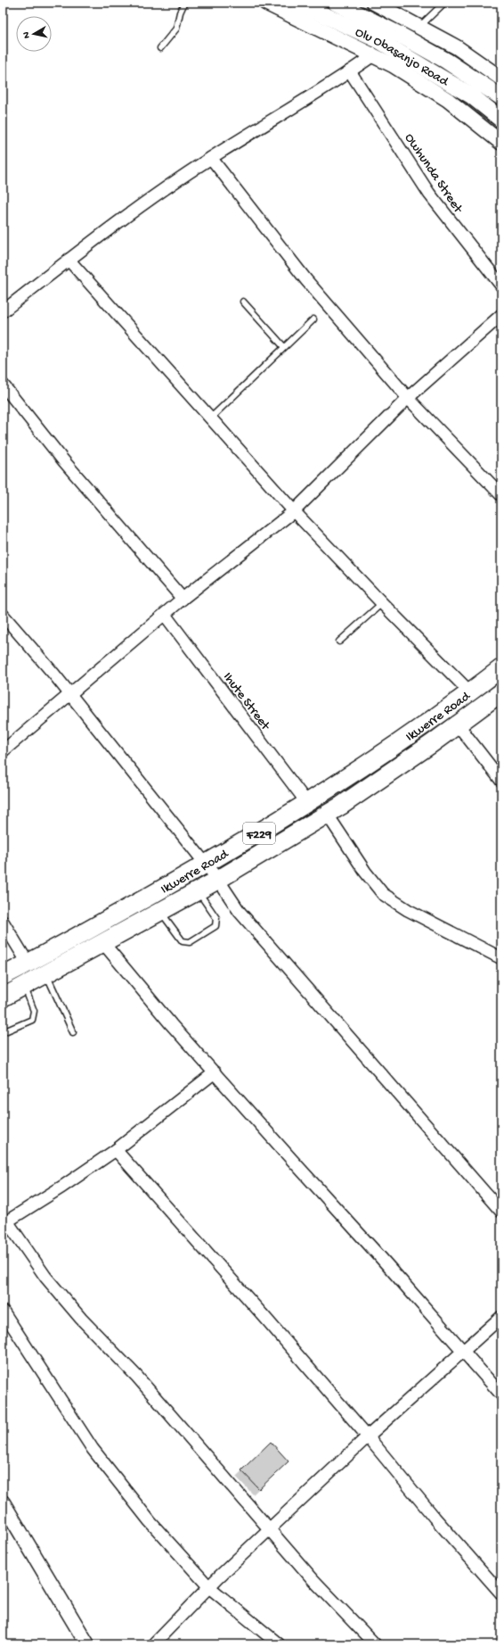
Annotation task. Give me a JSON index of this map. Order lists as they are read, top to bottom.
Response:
{
  "streets": {
    "main road": ["Olu Obasanjo Road", "Ikwerre Road", "F229"],
    "street": ["Owhunda Street", "Ihute Street"]
  },
  "crossings": [
    ["Ihute Street", "Ikwerre Road"]
  ],
  "north": "left"
}
